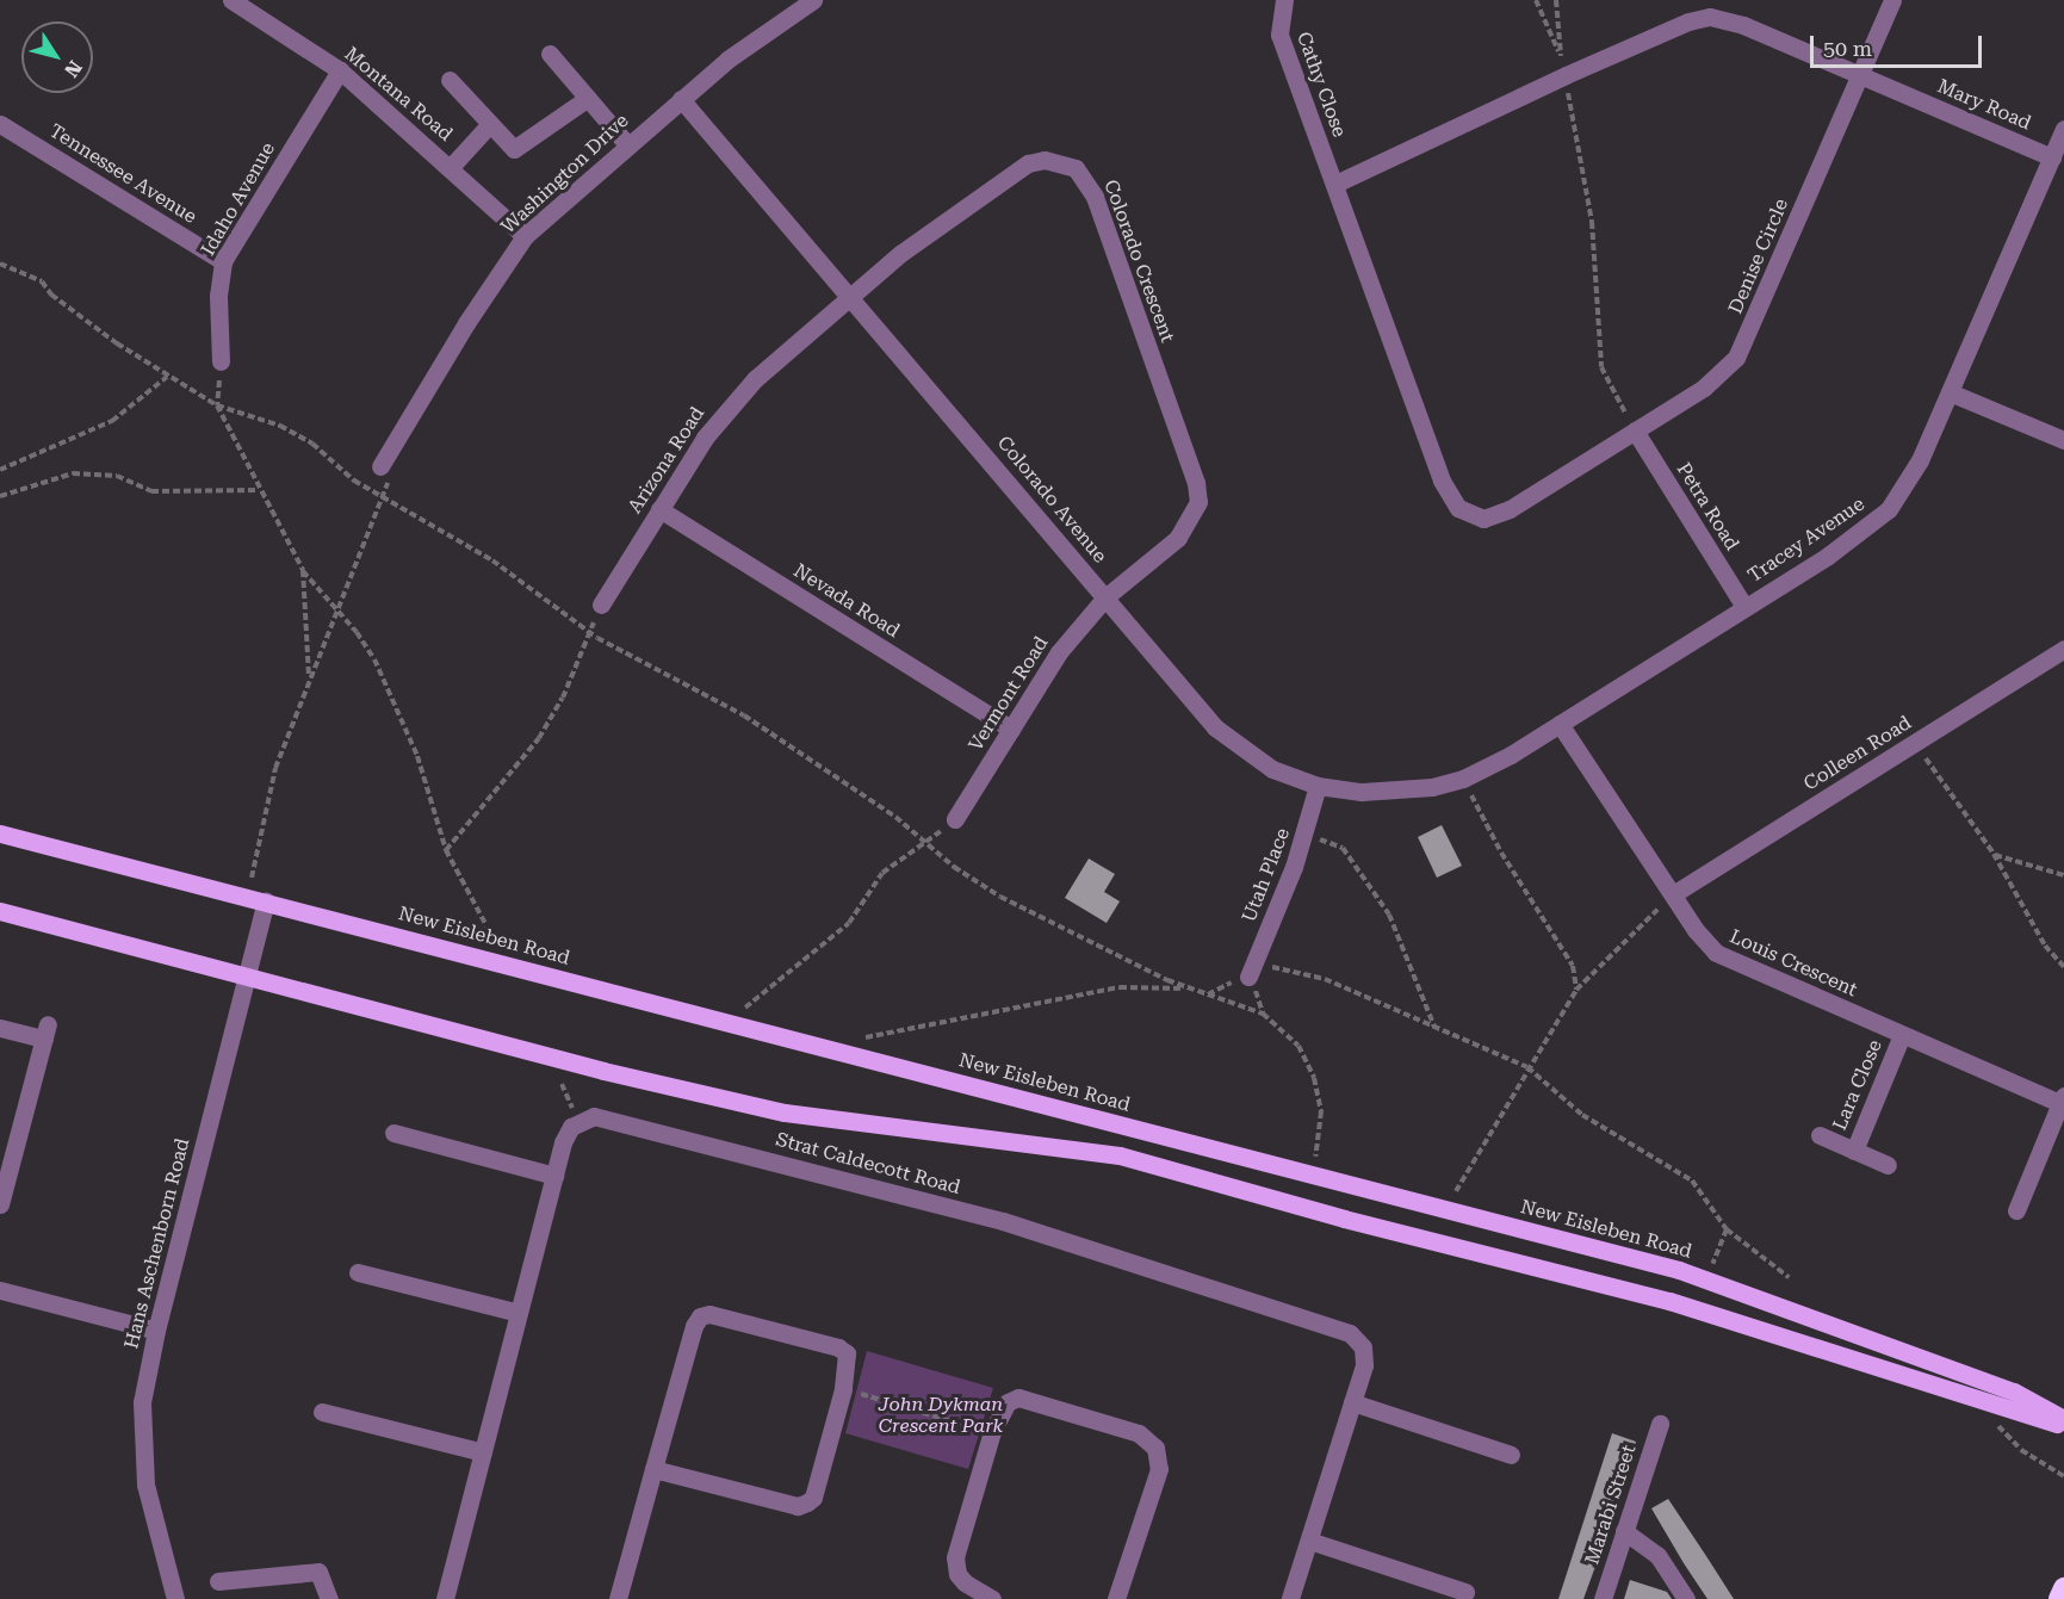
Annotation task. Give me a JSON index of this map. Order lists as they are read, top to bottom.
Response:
{
  "streets": {
    "main road": ["New Eisleben Road"],
    "street": [
      "Cathy Close",
      "Montana Road",
      "Mary Road",
      "Tennessee Avenue",
      "Washington Drive",
      "Idaho Avenue",
      "Denise Circle",
      "Colorado Crescent",
      "Arizona Road",
      "Colorado Avenue",
      "Petra Road",
      "Tracey Avenue",
      "Nevada Road",
      "Vermont Road",
      "Colleen Road",
      "Utah Place",
      "Louis Crescent",
      "Lara Close",
      "Strat Caldecott Road",
      "Hans Aschenborn Road",
      "Marabi Street"
    ]
  },
  "crossings": [
    ["Cathy Close", "Denise Circle"],
    ["Montana Road", "Washington Drive"],
    ["Montana Road", "Idaho Avenue"],
    ["Mary Road", "Denise Circle"],
    ["Mary Road", "Tracey Avenue"],
    ["Tennessee Avenue", "Idaho Avenue"],
    ["Washington Drive", "Colorado Avenue"],
    ["Denise Circle", "Petra Road"],
    ["Colorado Crescent", "Arizona Road"],
    ["Colorado Crescent", "Colorado Avenue"],
    ["Colorado Crescent", "Vermont Road"],
    ["Arizona Road", "Colorado Avenue"],
    ["Arizona Road", "Nevada Road"],
    ["Colorado Avenue", "Tracey Avenue"],
    ["Colorado Avenue", "Vermont Road"],
    ["Colorado Avenue", "Utah Place"],
    ["Petra Road", "Tracey Avenue"],
    ["Tracey Avenue", "Louis Crescent"],
    ["Nevada Road", "Vermont Road"],
    ["Colleen Road", "Louis Crescent"],
    ["New Eisleben Road", "Hans Aschenborn Road"],
    ["Louis Crescent", "Lara Close"]
  ],
  "parks": ["John Dykman Crescent Park"],
  "scale_bar": "50 m",
  "north": "bottom right"
}
